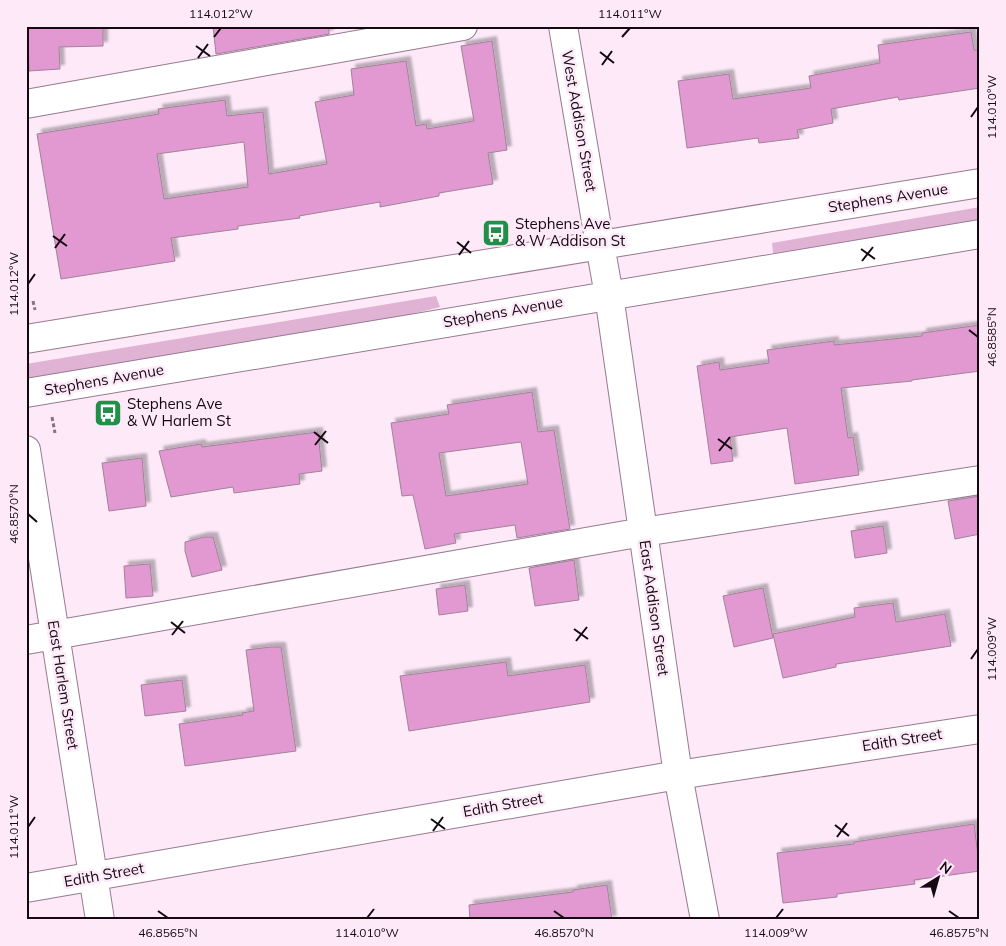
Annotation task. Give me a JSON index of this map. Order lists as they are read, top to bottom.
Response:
{
  "streets": {
    "street": [
      "West Addison Street",
      "Stephens Avenue",
      "East Addison Street",
      "East Harlem Street",
      "Edith Street"
    ]
  },
  "crossings": [
    ["West Addison Street", "Stephens Avenue"],
    ["West Addison Street", "East Addison Street"],
    ["Stephens Avenue", "East Addison Street"],
    ["East Addison Street", "Edith Street"],
    ["East Harlem Street", "Edith Street"]
  ],
  "places": {
    "bus stop": ["Stephens Ave & W Addison St", "Stephens Ave & W Harlem St"]
  },
  "north": "top right",
  "coordinates": [
    "114.012°W",
    "114.011°W",
    "114.010°W",
    "46.8585°N",
    "46.8570°N",
    "114.009°W",
    "46.8565°N",
    "46.8575°N"
  ]
}
